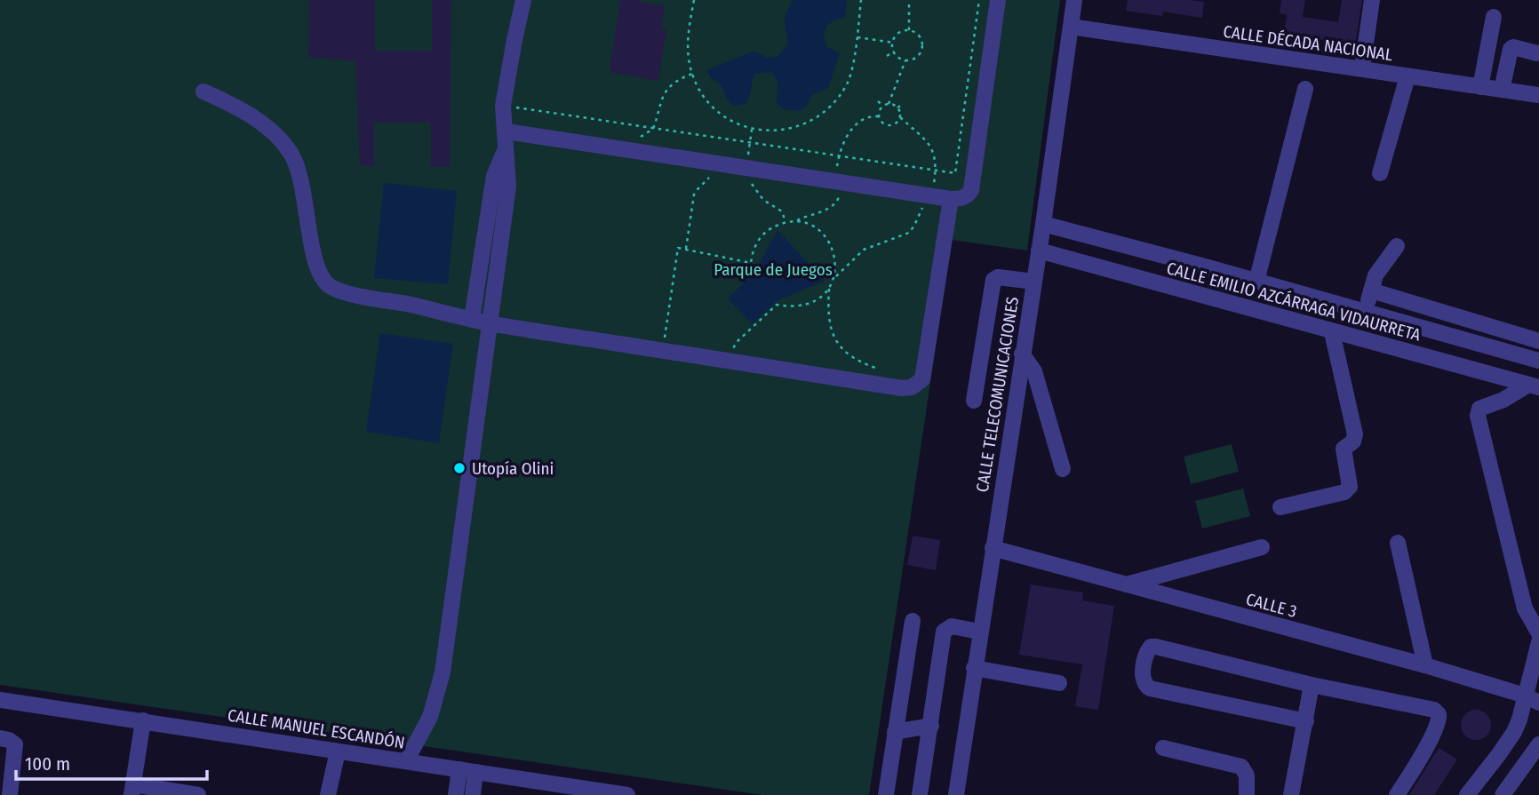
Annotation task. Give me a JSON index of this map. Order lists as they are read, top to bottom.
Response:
{
  "streets": {
    "street": [
      "CALLE DÉCADA NACIONAL",
      "CALLE EMILIO AZCÁRRAGA VIDAURRETA",
      "CALLE TELECOMUNICACIONES",
      "CALLE 3",
      "CALLE MANUEL ESCANDÓN"
    ]
  },
  "crossings": [
    ["CALLE DÉCADA NACIONAL", "CALLE TELECOMUNICACIONES"],
    ["CALLE EMILIO AZCÁRRAGA VIDAURRETA", "CALLE TELECOMUNICACIONES"],
    ["CALLE TELECOMUNICACIONES", "CALLE 3"]
  ],
  "parks": ["Parque de Juegos"],
  "places": ["Utopía Olini"],
  "scale_bar": "100 m"
}
